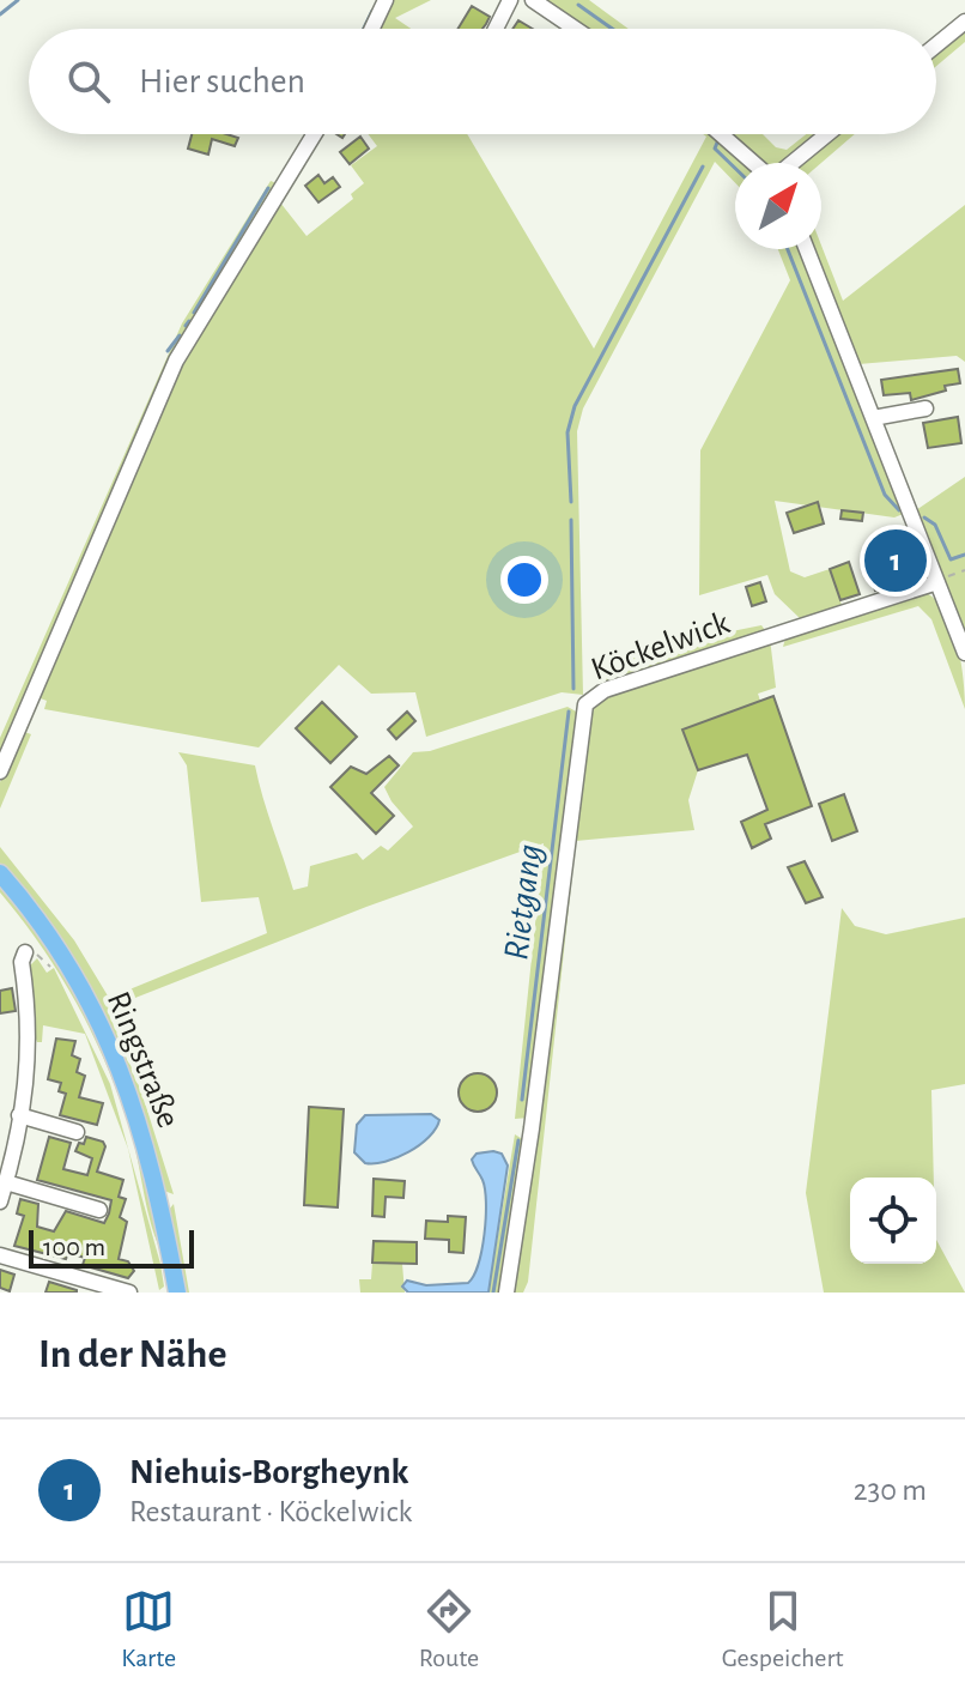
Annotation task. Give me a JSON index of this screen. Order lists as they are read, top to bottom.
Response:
{
  "streets": {
    "main road": ["Ringstraße"],
    "street": ["Köckelwick"]
  },
  "water": ["Rietgang"],
  "scale_bar": "100 m",
  "north": "top right",
  "page": {
    "search": "Hier suchen",
    "pins": "1",
    "scale": "100 m",
    "heading": "In der Nähe",
    "list": [
      {
        "mark": "1",
        "name": "Niehuis-Borgheynk",
        "note": "Restaurant · Köckelwick",
        "value": "230 m"
      }
    ],
    "nav": ["Karte", "Route", "Gespeichert"]
  }
}
